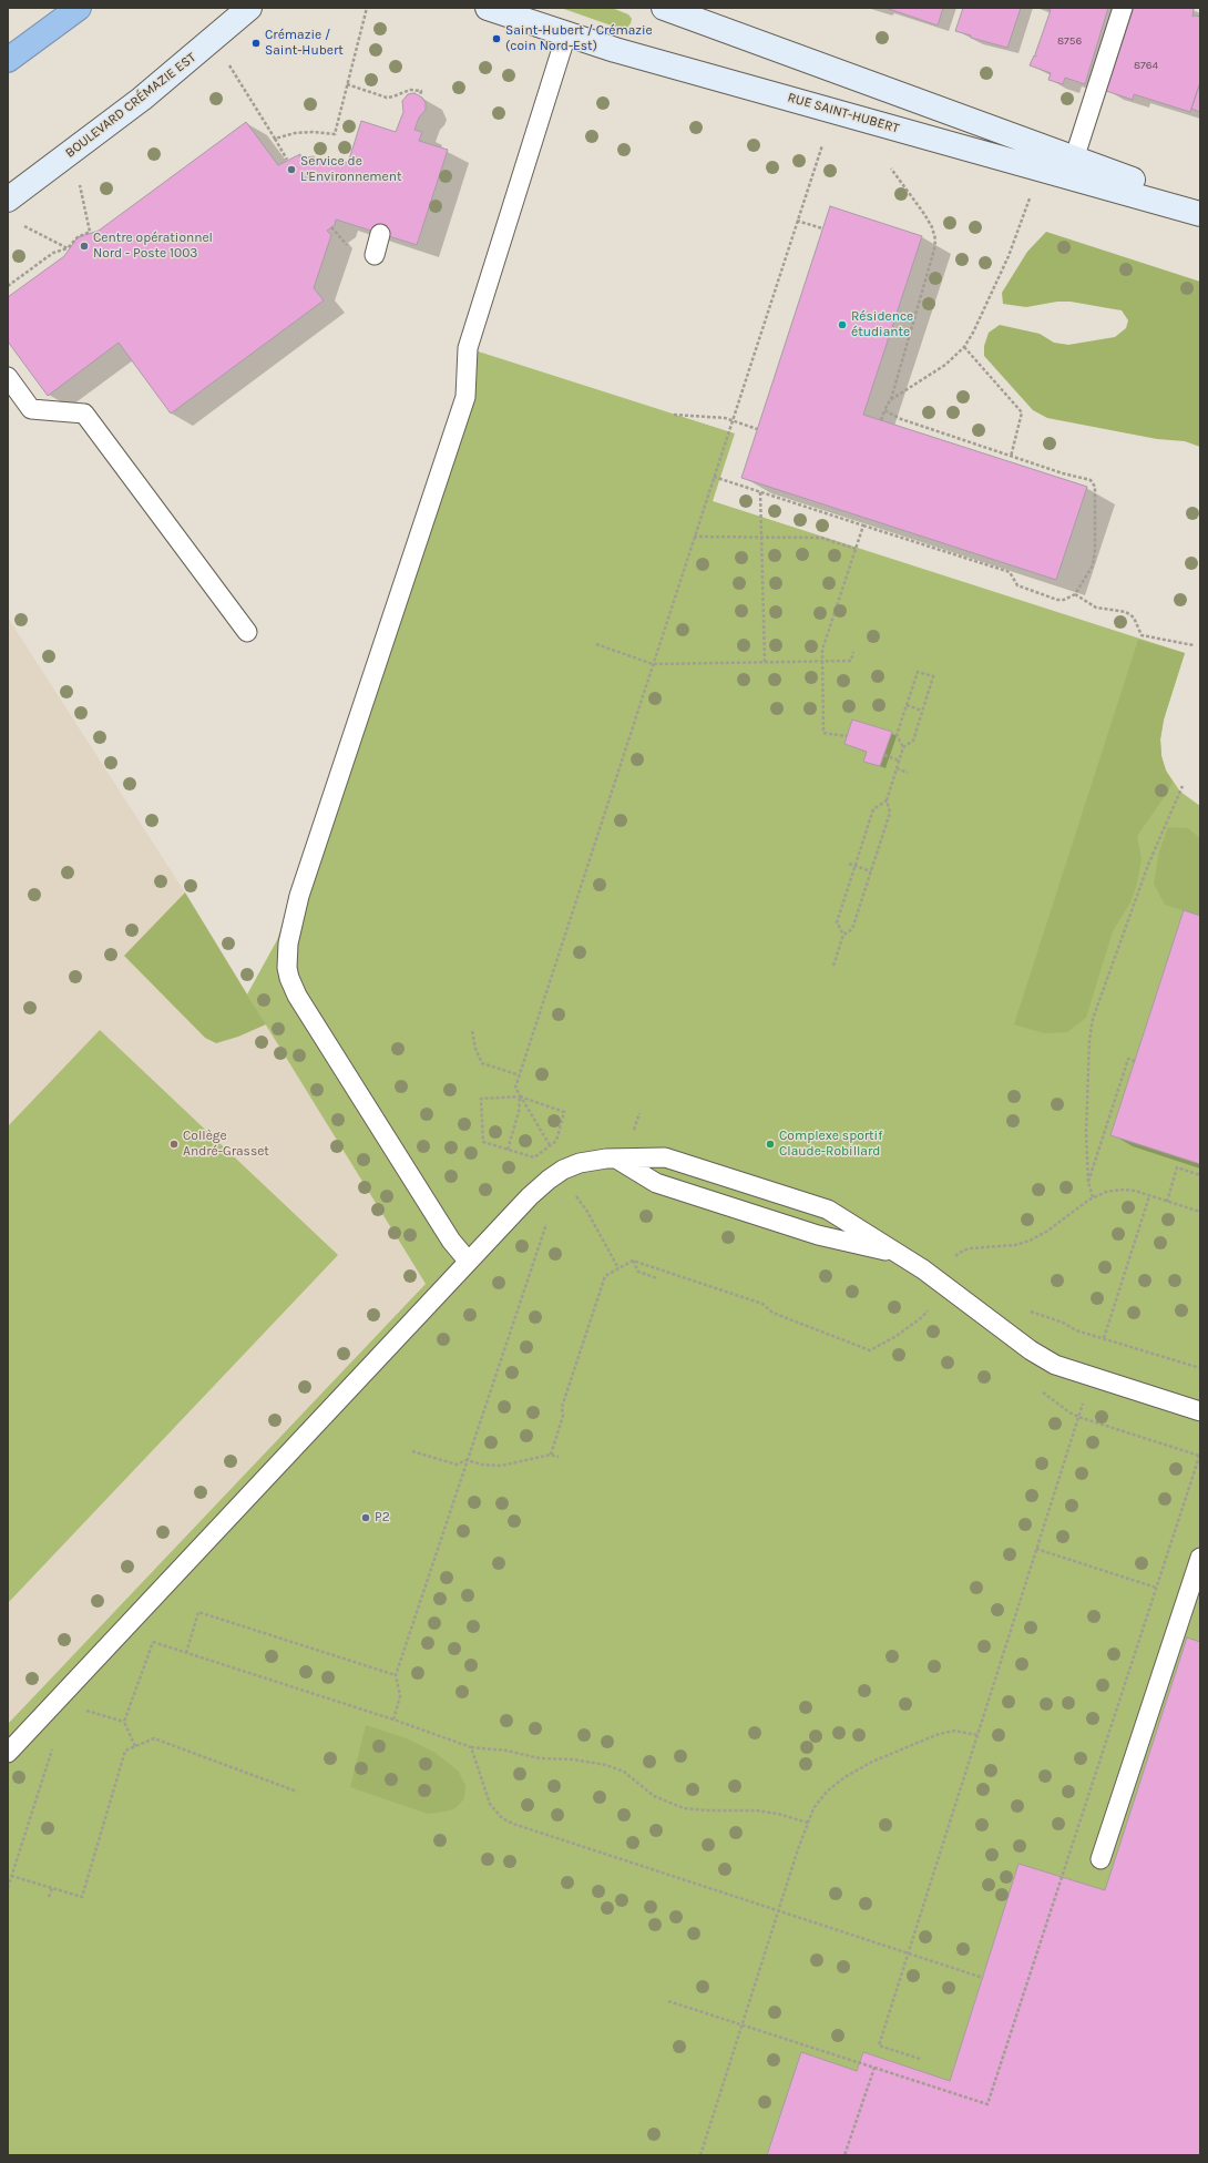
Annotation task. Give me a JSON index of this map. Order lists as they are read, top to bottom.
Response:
{
  "streets": {
    "main road": ["BOULEVARD CRÉMAZIE EST", "RUE SAINT-HUBERT"]
  },
  "places": [
    "Saint-Hubert / Crémazie (coin Nord-Est)",
    "Crémazie / Saint-Hubert",
    "Service de L'Environnement",
    "Centre opérationnel Nord - Poste 1003",
    "Résidence étudiante",
    "Collège André-Grasset",
    "Complexe sportif Claude-Robillard",
    "P2"
  ],
  "house_numbers": ["8756", "8764"]
}
